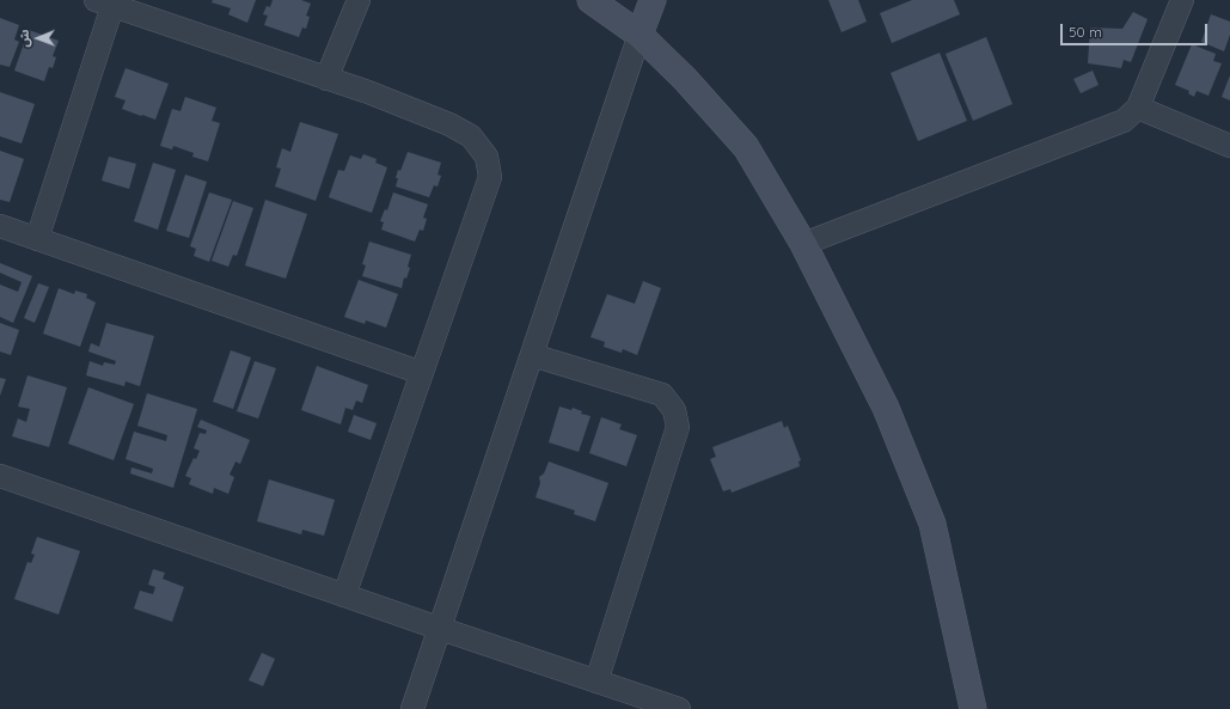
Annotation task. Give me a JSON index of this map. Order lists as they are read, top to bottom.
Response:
{
  "scale_bar": "50 m",
  "north": "left"
}
